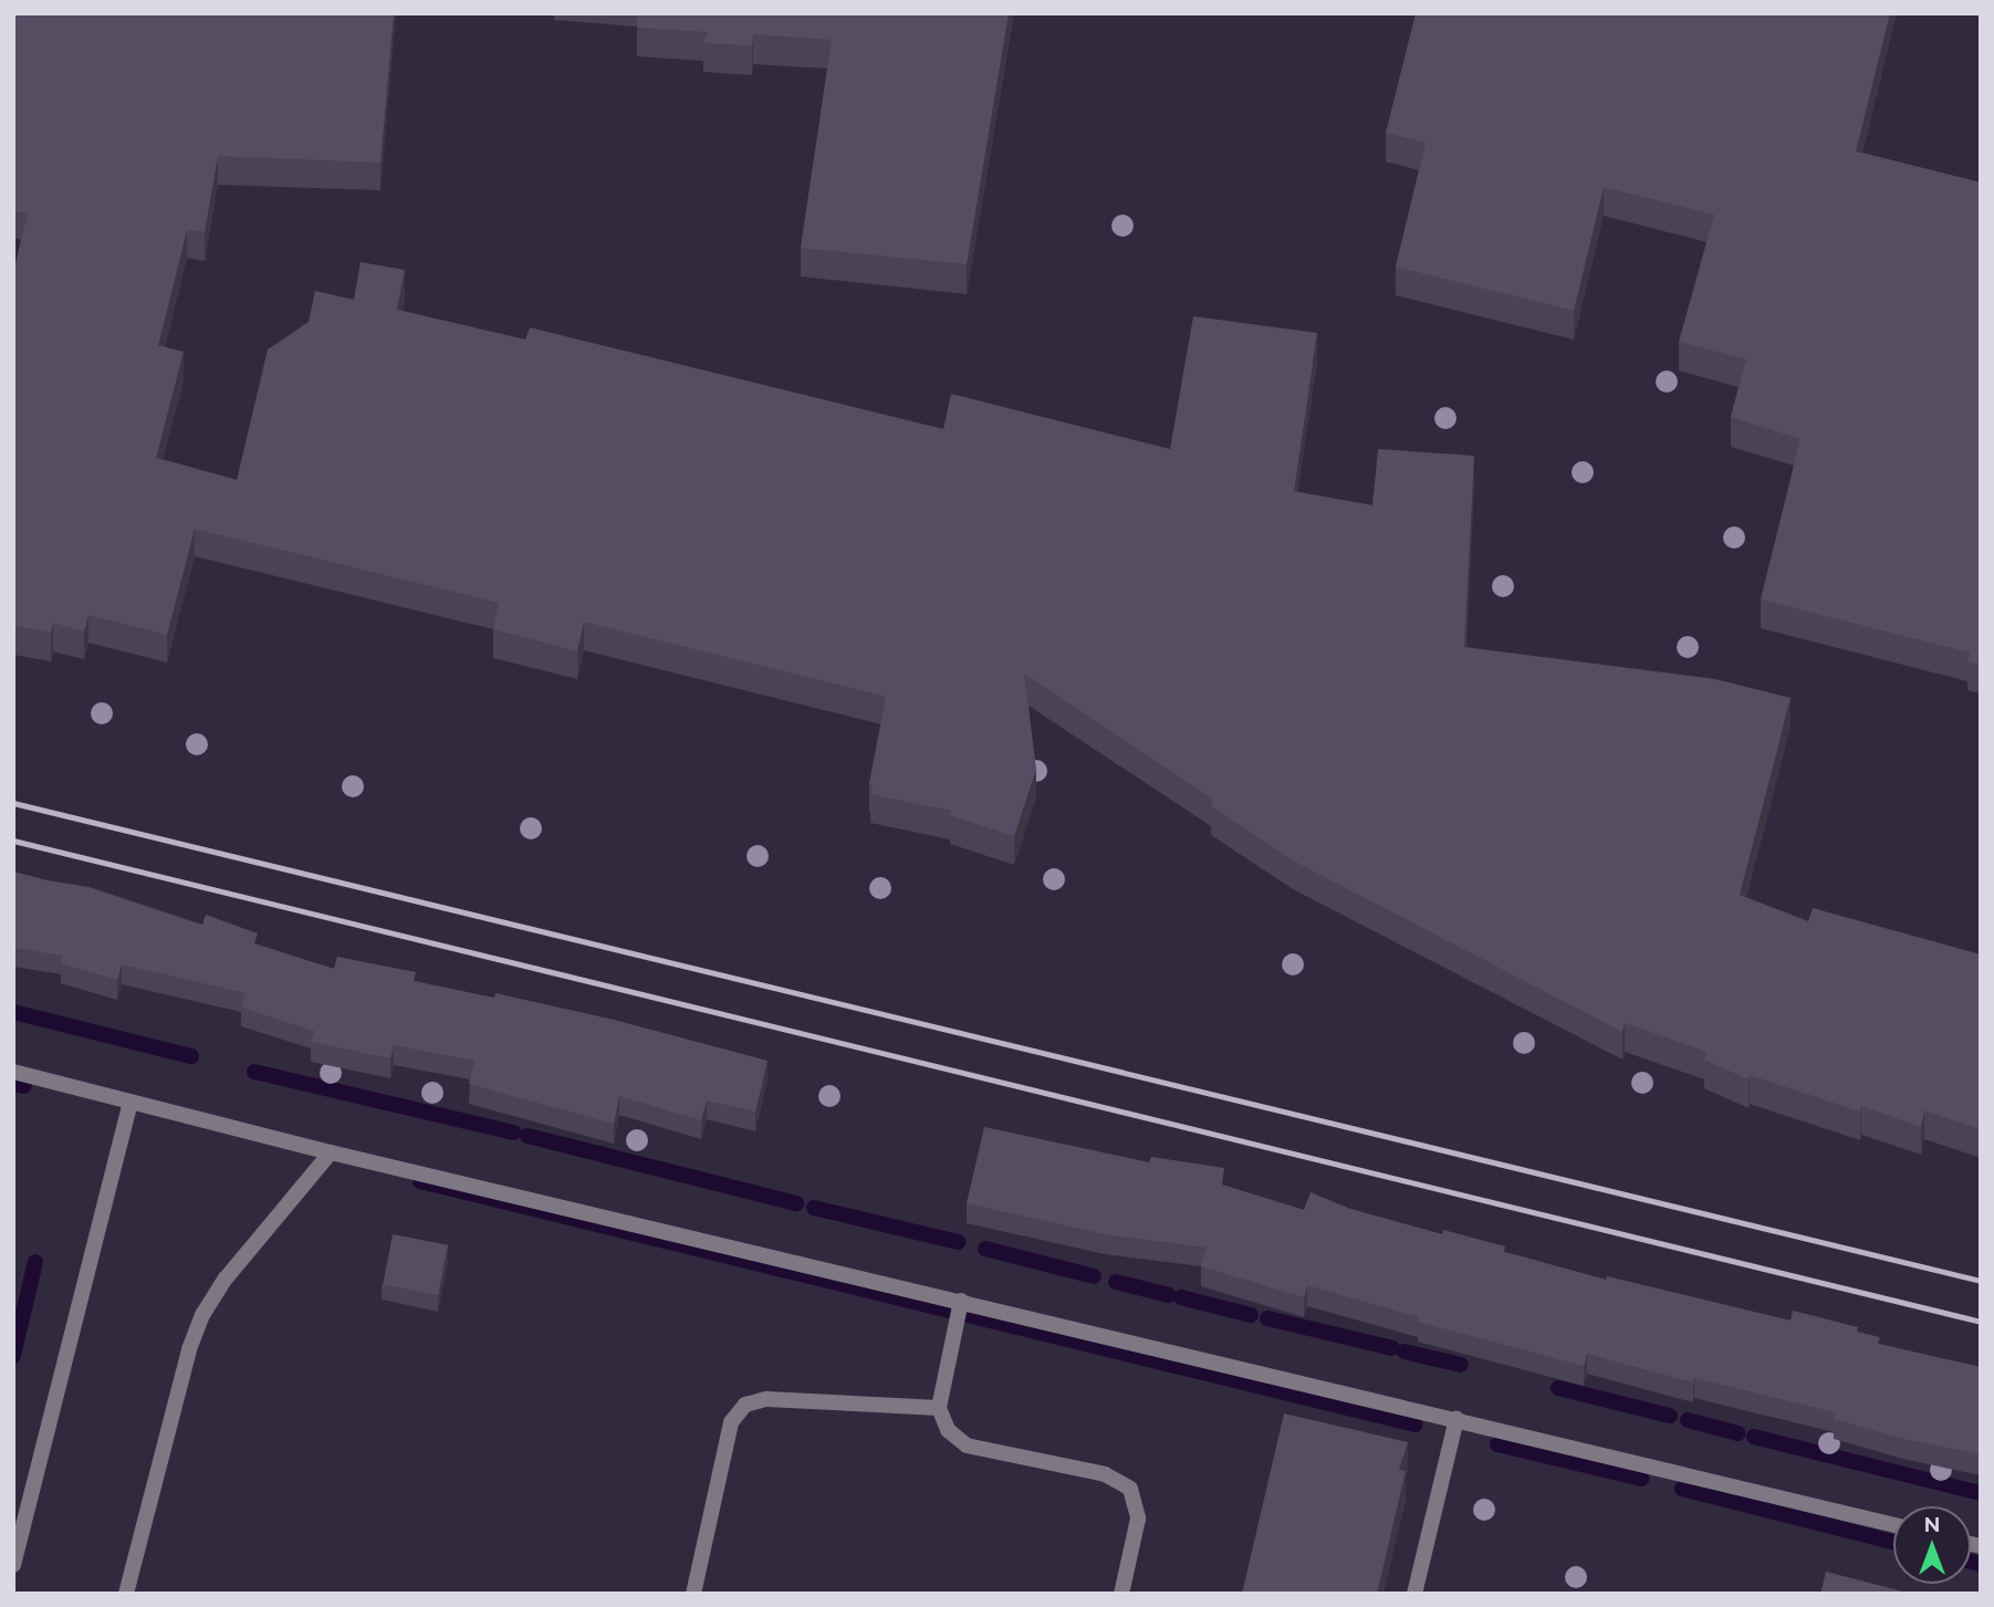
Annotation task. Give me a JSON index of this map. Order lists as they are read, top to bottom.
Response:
{
  "north": "top"
}
